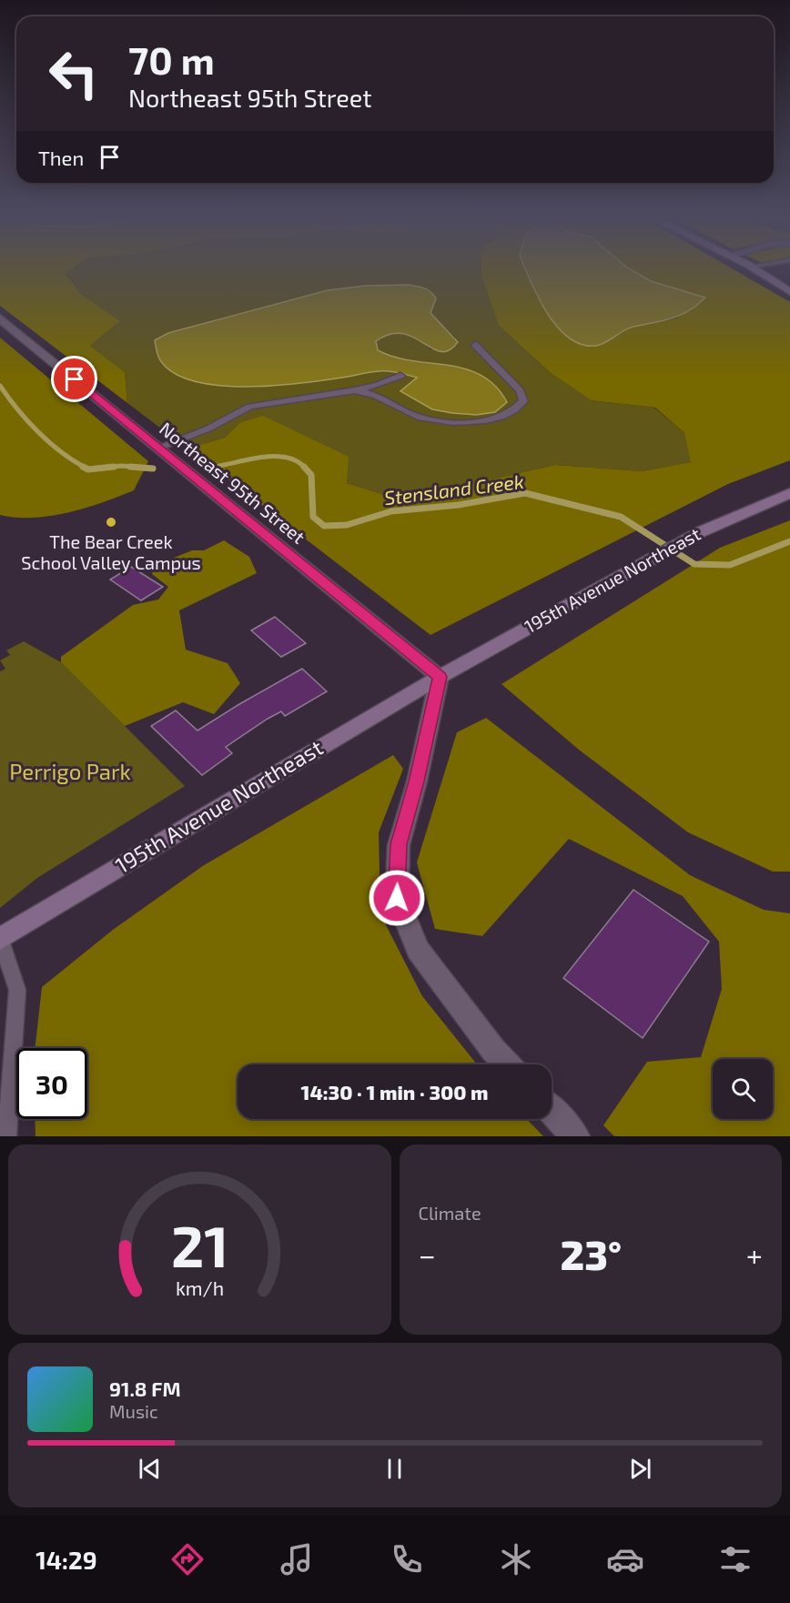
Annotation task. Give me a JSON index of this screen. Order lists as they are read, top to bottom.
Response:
{
  "streets": {
    "street": ["Northeast 95th Street", "195th Avenue Northeast"]
  },
  "crossings": [
    ["Northeast 95th Street", "195th Avenue Northeast"]
  ],
  "water": ["Stensland Creek"],
  "parks": ["Perrigo Park"],
  "places": ["The Bear Creek School Valley Campus"],
  "page": {
    "turn": ["70 m", "Northeast 95th Street"],
    "then": "Then",
    "limit": "30",
    "trip": "14:30 · 1 min · 300 m",
    "tile": "Climate",
    "heat": ["−", "23°", "+"],
    "song": ["91.8 FM", "Music"],
    "tabs": "14:29",
    "gauge": ["21", "km/h"]
  }
}
